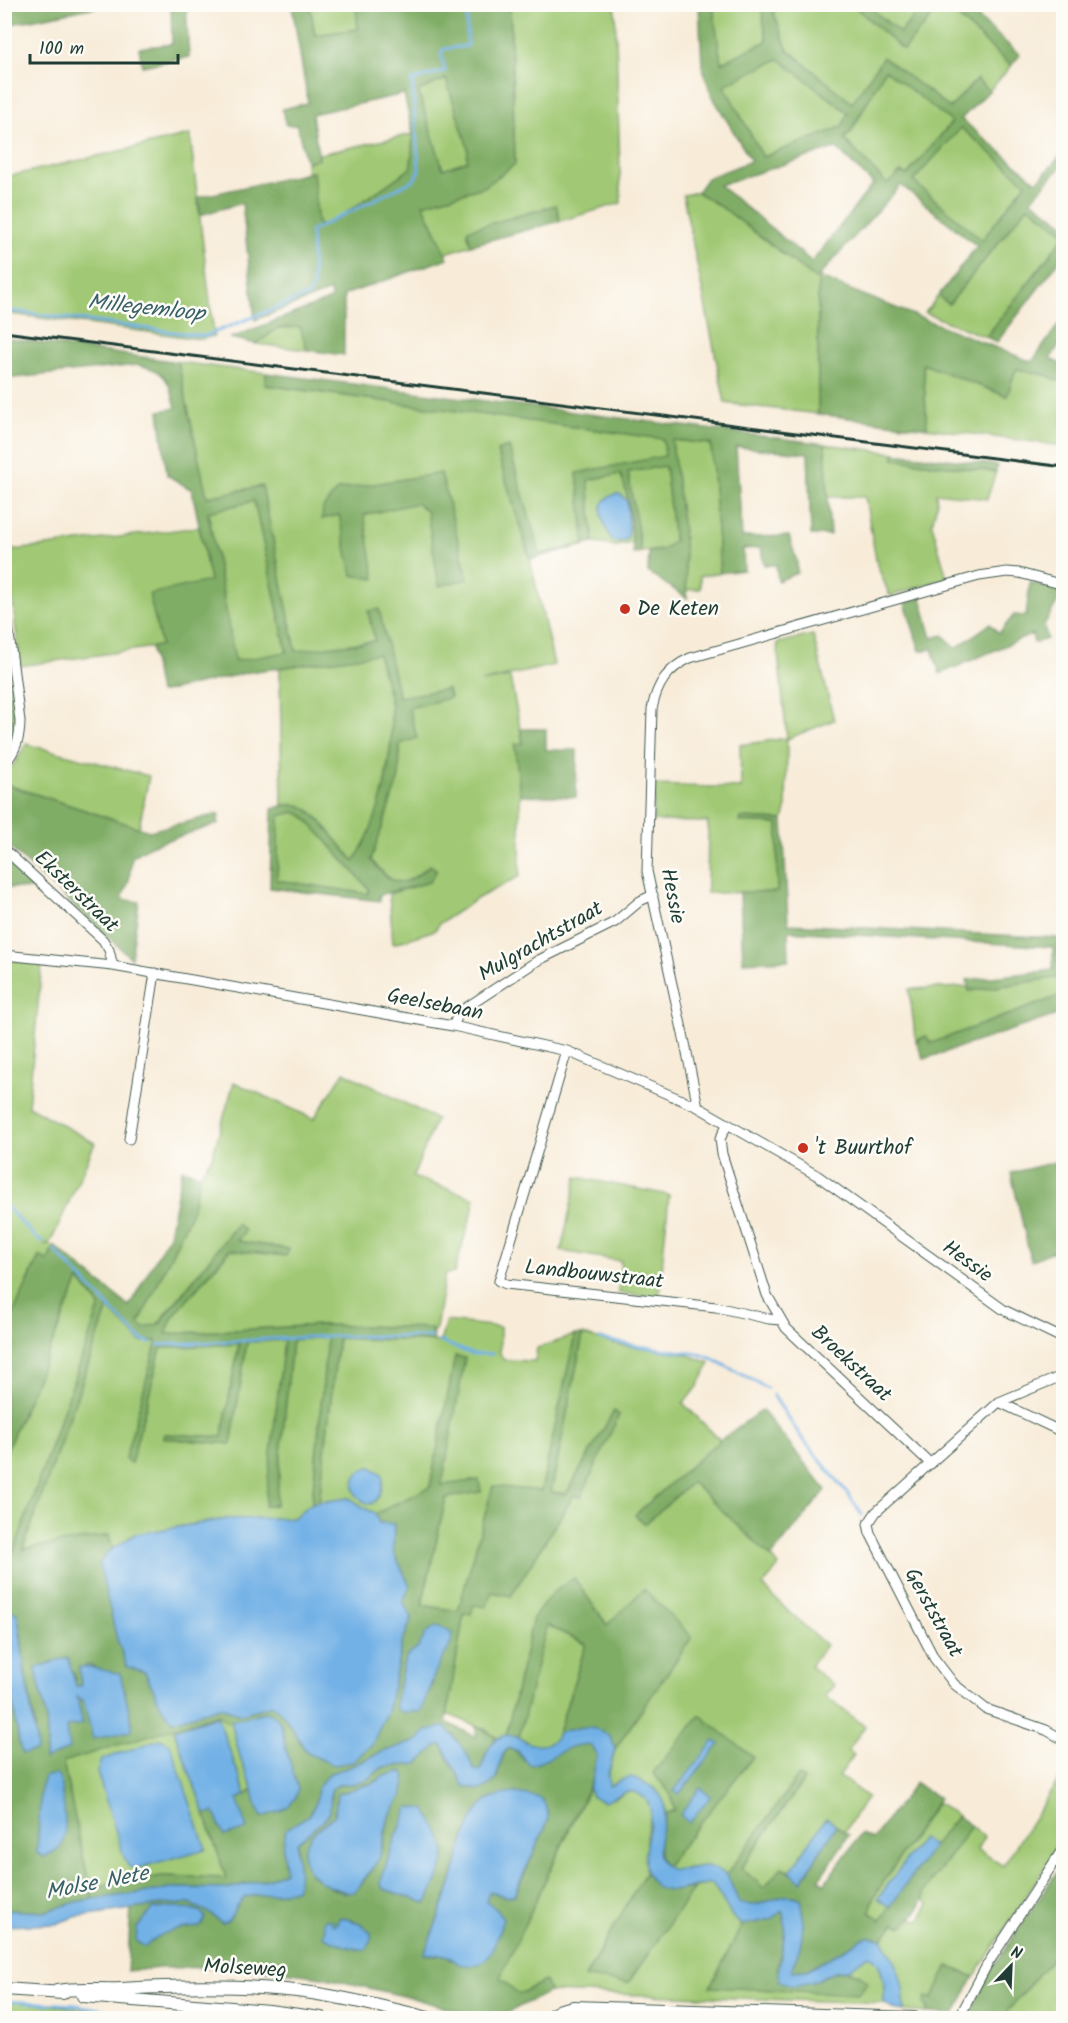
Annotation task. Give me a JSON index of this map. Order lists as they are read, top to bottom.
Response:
{
  "streets": {
    "main road": ["Molseweg"],
    "street": [
      "Eksterstraat",
      "Hessie",
      "Mulgrachtstraat",
      "Geelsebaan",
      "Landbouwstraat",
      "Broekstraat",
      "Gerststraat"
    ]
  },
  "crossings": [
    ["Eksterstraat", "Geelsebaan"],
    ["Hessie", "Mulgrachtstraat"],
    ["Hessie", "Geelsebaan"],
    ["Hessie", "Broekstraat"],
    ["Mulgrachtstraat", "Geelsebaan"],
    ["Geelsebaan", "Landbouwstraat"],
    ["Landbouwstraat", "Broekstraat"],
    ["Broekstraat", "Gerststraat"]
  ],
  "water": ["Millegemloop", "Molse Nete"],
  "places": ["De Keten", "'t Buurthof"],
  "scale_bar": "100 m",
  "north": "top right"
}
